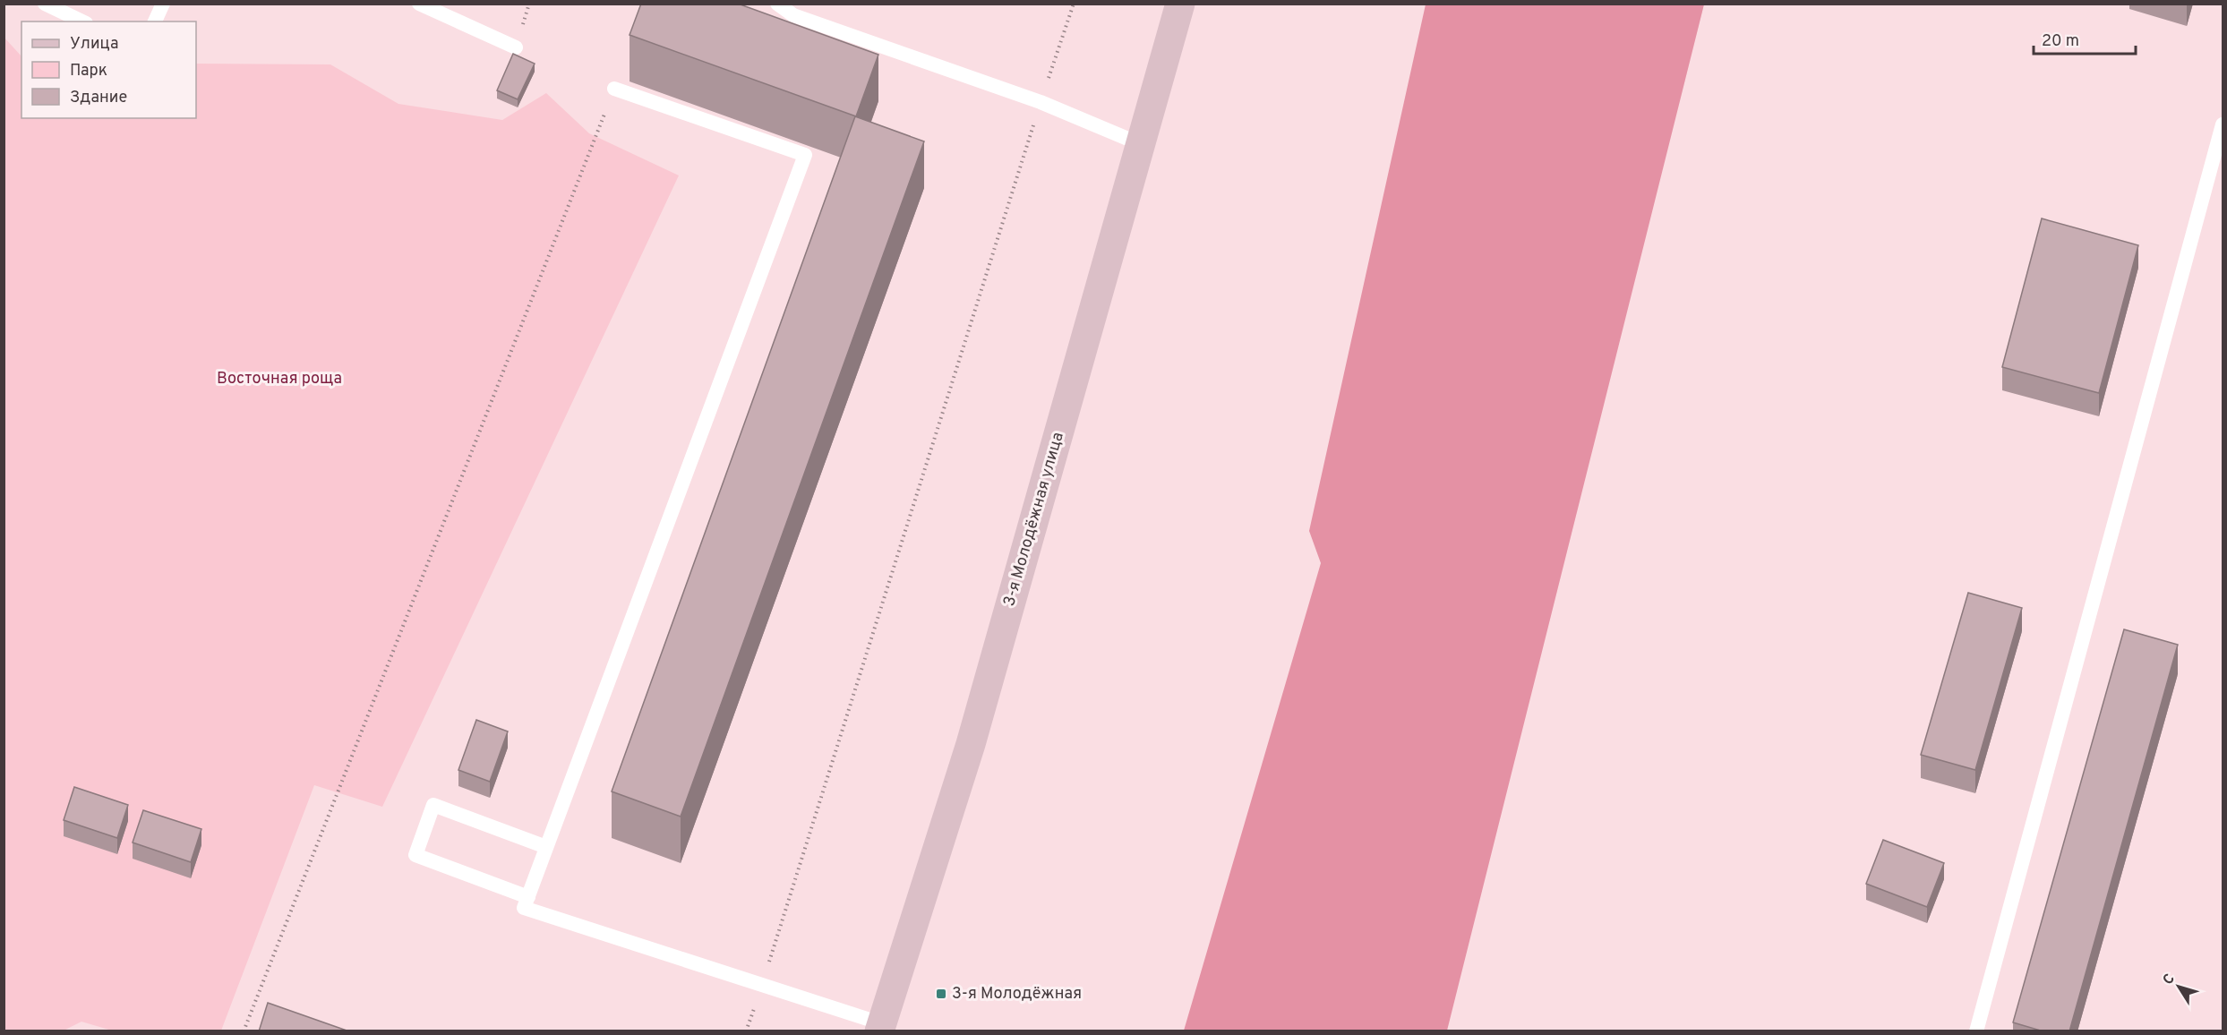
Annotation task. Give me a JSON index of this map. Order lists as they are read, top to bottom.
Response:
{
  "streets": {
    "main road": ["3-я Молодёжная улица"]
  },
  "parks": ["Восточная роща"],
  "places": {
    "transit": ["3-я Молодёжная"]
  },
  "legend": ["Улица", "Парк", "Здание"],
  "scale_bar": "20 m",
  "north": "top left"
}
